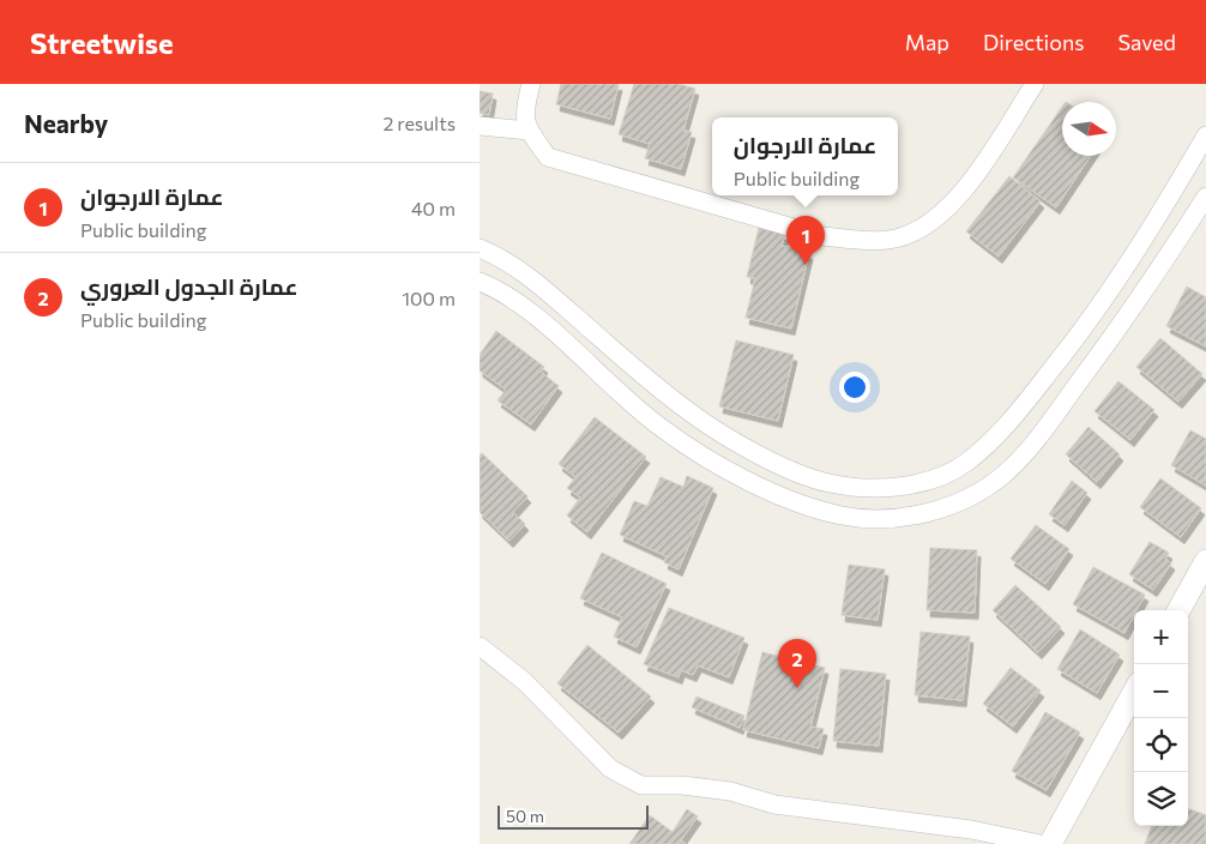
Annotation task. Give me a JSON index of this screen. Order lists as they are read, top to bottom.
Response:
{
  "scale_bar": "50 m",
  "north": "right",
  "page": {
    "header": "Streetwise",
    "nav": ["Map", "Directions", "Saved"],
    "heading": ["Nearby", "2 results"],
    "popup": ["عمارة الارجوان", "Public building"],
    "list": [
      {
        "mark": "1",
        "name": "عمارة الارجوان",
        "note": "Public building",
        "value": "40 m"
      },
      {
        "mark": "2",
        "name": "عمارة الجدول العروري",
        "note": "Public building",
        "value": "100 m"
      }
    ],
    "pins": ["1", "2"],
    "map_buttons": ["+", "−"],
    "scale": "50 m"
  }
}
